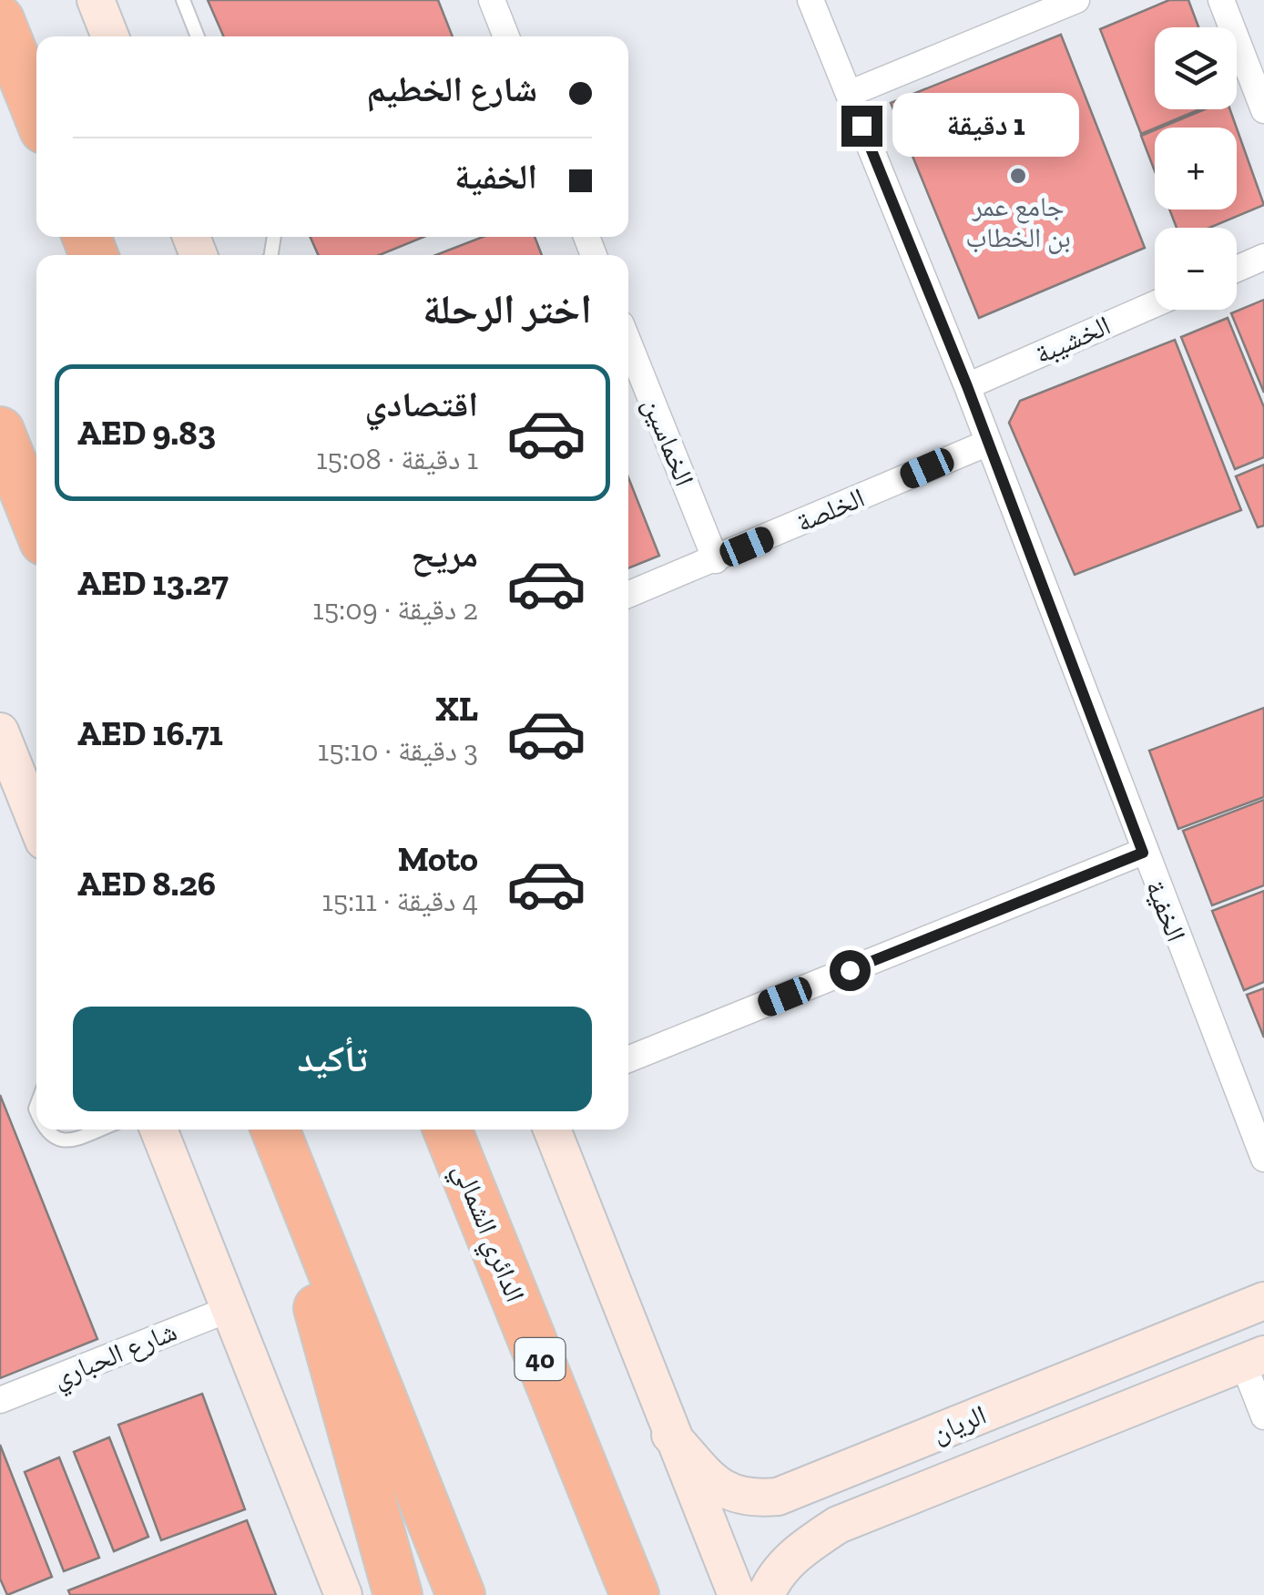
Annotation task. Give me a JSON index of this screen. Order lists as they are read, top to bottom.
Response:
{
  "streets": {
    "highway": ["الدائري الشمالي", "40"],
    "street": [
      "الخشيبة",
      "الخماسين",
      "الخلصة",
      "الخفية",
      "شارع الحباري",
      "الريان"
    ]
  },
  "crossings": [
    ["الخشيبة", "الخفية"],
    ["الخماسين", "الخلصة"],
    ["الخلصة", "الخفية"]
  ],
  "places": ["جامع عمر بن الخطاب"],
  "page": {
    "map_buttons": ["+", "−"],
    "banner": ["شارع الخطيم", "الخفية"],
    "bubble": "1 دقيقة",
    "heading": "اختر الرحلة",
    "list": [
      {
        "name": "اقتصادي",
        "note": "1 دقيقة · 15:08",
        "value": "AED 9.83"
      },
      {
        "name": "مريح",
        "note": "2 دقيقة · 15:09",
        "value": "AED 13.27"
      },
      {
        "name": "XL",
        "note": "3 دقيقة · 15:10",
        "value": "AED 16.71"
      },
      {
        "name": "Moto",
        "note": "4 دقيقة · 15:11",
        "value": "AED 8.26"
      }
    ],
    "buttons": "تأكيد"
  }
}
